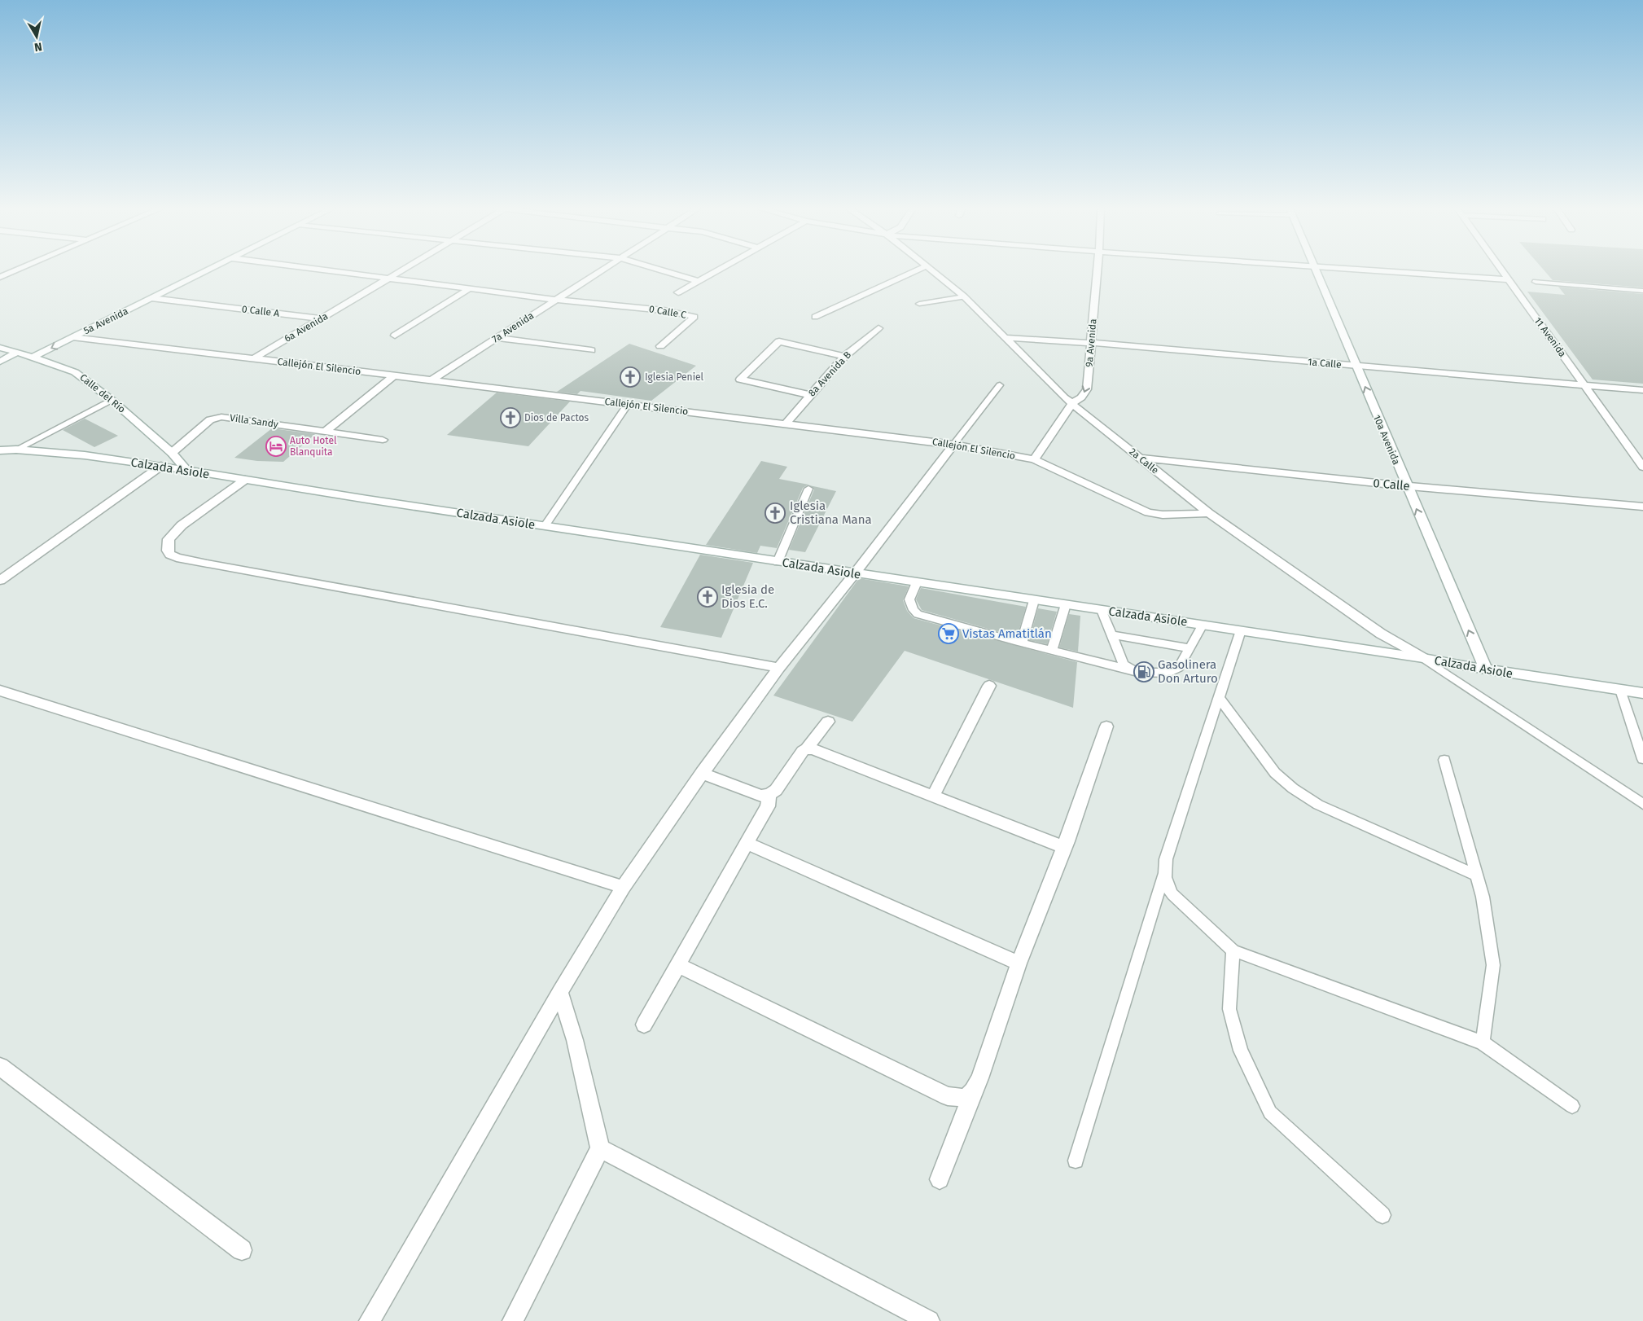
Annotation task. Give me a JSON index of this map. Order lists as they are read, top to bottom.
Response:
{
  "streets": {
    "street": [
      "0 Calle A",
      "0 Calle C",
      "5a Avenida",
      "6a Avenida",
      "7a Avenida",
      "11 Avenida",
      "9a Avenida",
      "1a Calle",
      "Callejón El Silencio",
      "8a Avenida B",
      "Calle del Río",
      "Villa Sandy",
      "10a Avenida",
      "2a Calle",
      "Calzada Asiole",
      "0 Calle"
    ]
  },
  "crossings": [
    ["0 Calle A", "5a Avenida"],
    ["0 Calle A", "6a Avenida"],
    ["0 Calle C", "6a Avenida"],
    ["0 Calle C", "7a Avenida"],
    ["5a Avenida", "Callejón El Silencio"],
    ["5a Avenida", "Calle del Río"],
    ["6a Avenida", "Callejón El Silencio"],
    ["7a Avenida", "Callejón El Silencio"],
    ["11 Avenida", "1a Calle"],
    ["11 Avenida", "2a Calle"],
    ["9a Avenida", "1a Calle"],
    ["9a Avenida", "Callejón El Silencio"],
    ["9a Avenida", "2a Calle"],
    ["1a Calle", "10a Avenida"],
    ["1a Calle", "2a Calle"],
    ["Callejón El Silencio", "8a Avenida B"],
    ["Callejón El Silencio", "2a Calle"],
    ["Calle del Río", "Villa Sandy"],
    ["Calle del Río", "Calzada Asiole"],
    ["10a Avenida", "Calzada Asiole"],
    ["10a Avenida", "0 Calle"],
    ["2a Calle", "Calzada Asiole"],
    ["2a Calle", "0 Calle"]
  ],
  "one_way": ["10a Avenida"],
  "places": {
    "church": [
      "Iglesia Peniel",
      "Dios de Pactos",
      "Iglesia Cristiana Mana",
      "Iglesia de Dios E.C."
    ],
    "hotel": ["Auto Hotel Blanquita"],
    "supermarket": ["Vistas Amatitlán"],
    "fuel station": ["Gasolinera Don Arturo"]
  },
  "north": "bottom"
}
